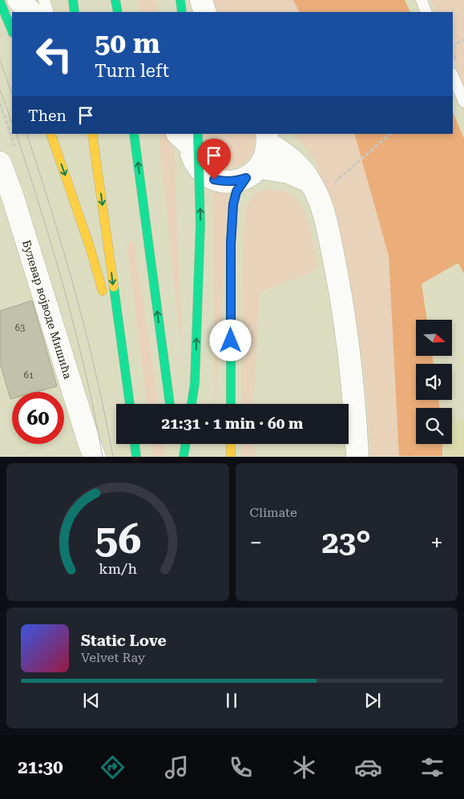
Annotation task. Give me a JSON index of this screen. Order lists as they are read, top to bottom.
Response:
{
  "streets": {
    "street": ["Булевар војводе Мишића"]
  },
  "house_numbers": ["63", "61"],
  "north": "right",
  "page": {
    "turn": ["50 m", "Turn left"],
    "then": "Then",
    "limit": "60",
    "trip": "21:31 · 1 min · 60 m",
    "tile": "Climate",
    "heat": ["−", "23°", "+"],
    "song": ["Static Love", "Velvet Ray"],
    "tabs": "21:30",
    "gauge": ["56", "km/h"]
  }
}
